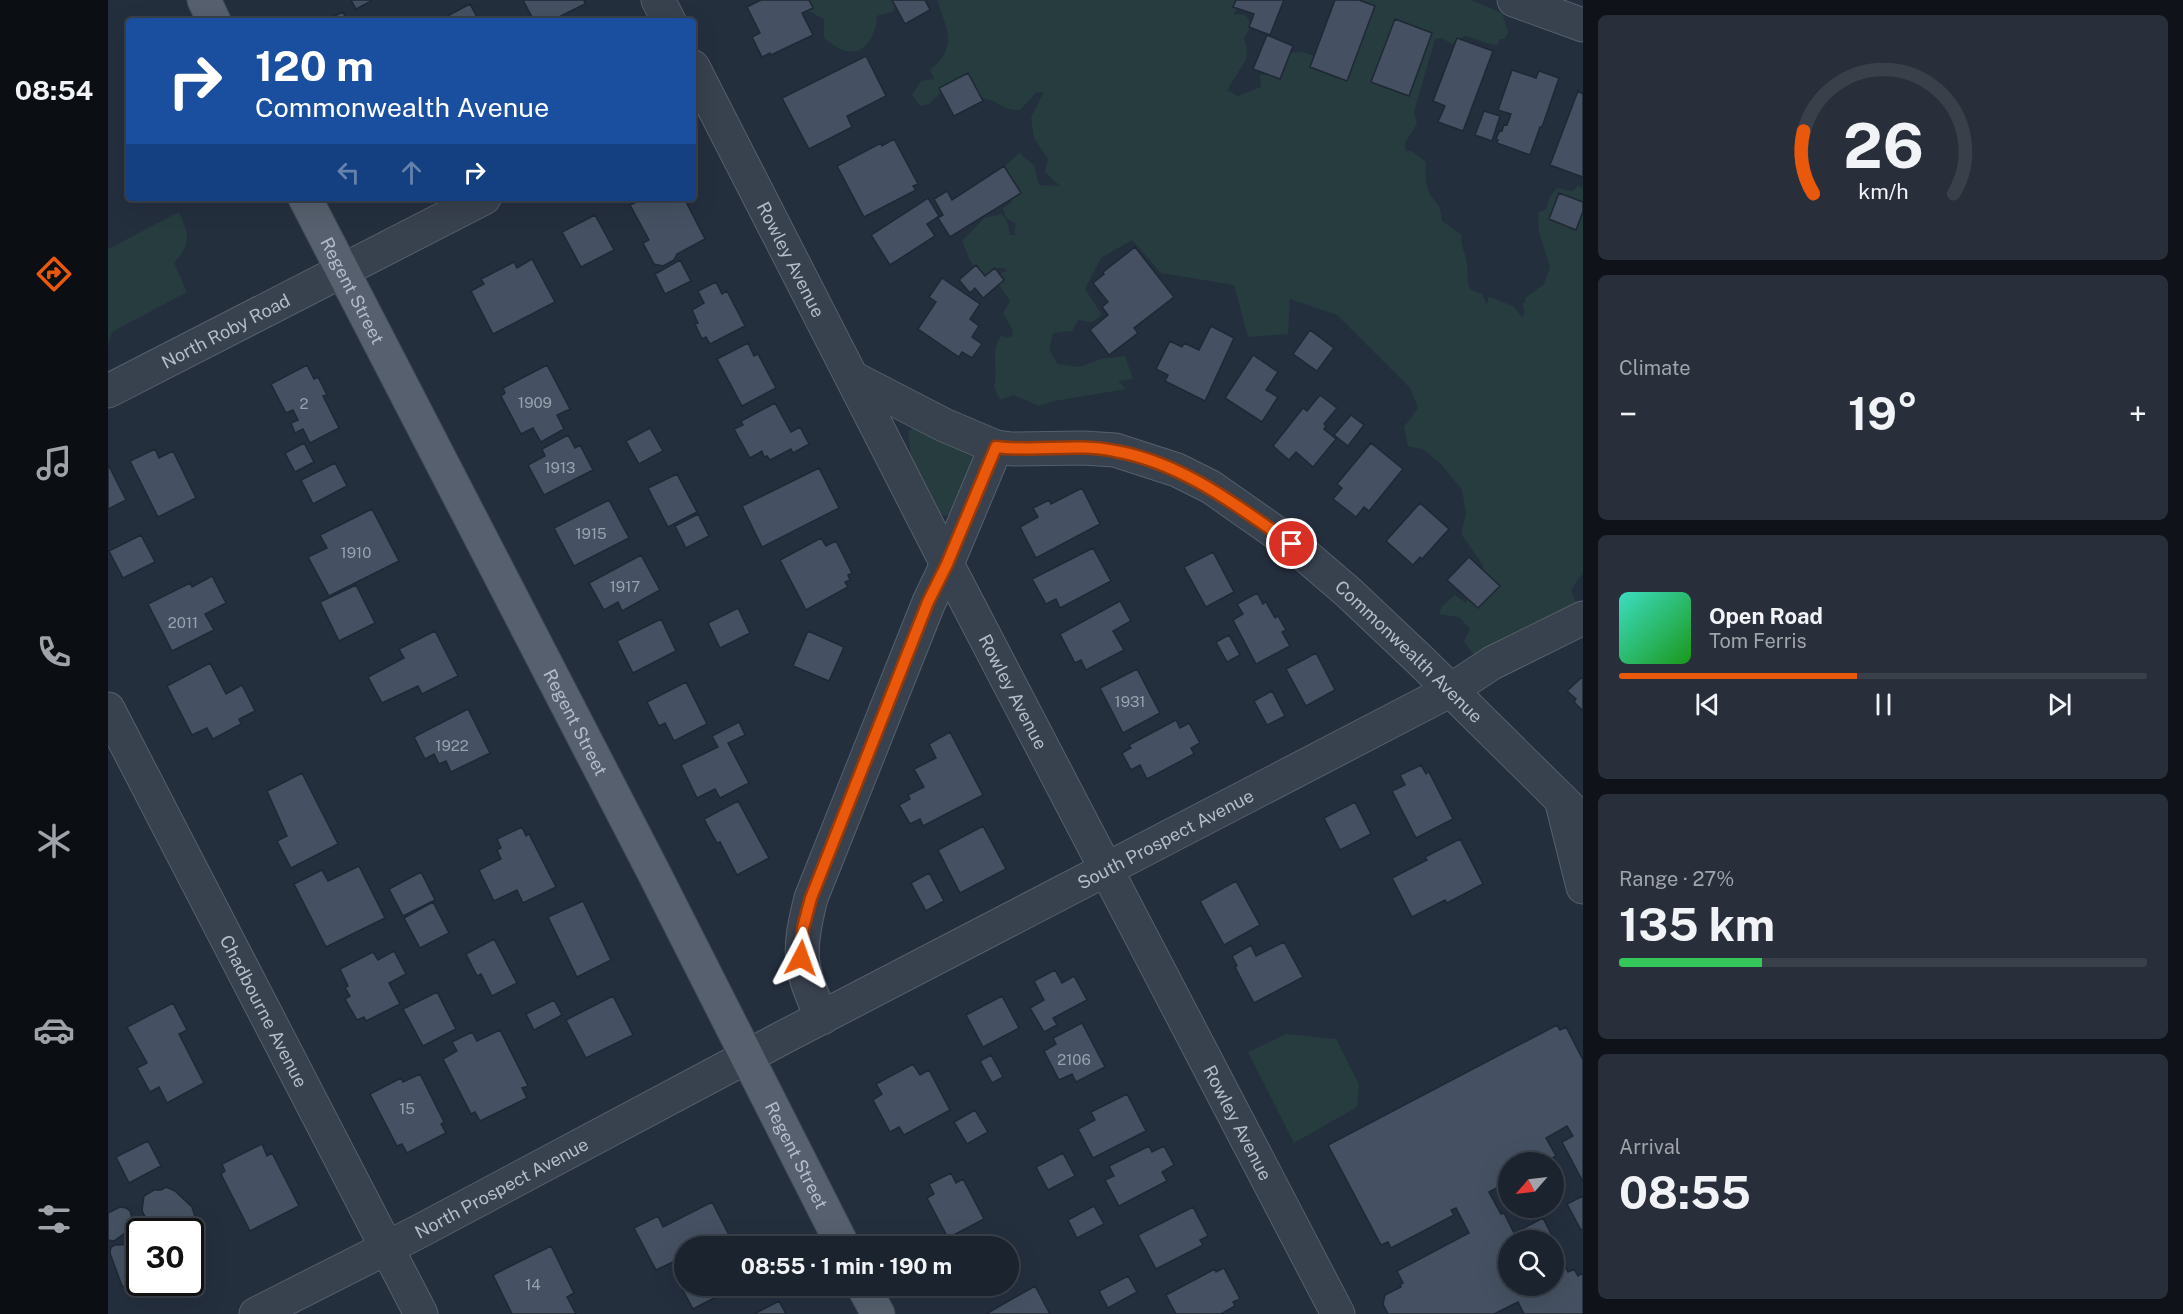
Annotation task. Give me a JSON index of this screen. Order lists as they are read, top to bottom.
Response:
{
  "streets": {
    "main road": ["Regent Street"],
    "street": [
      "Rowley Avenue",
      "North Roby Road",
      "Commonwealth Avenue",
      "South Prospect Avenue",
      "Chadbourne Avenue",
      "North Prospect Avenue"
    ]
  },
  "crossings": [
    ["Rowley Avenue", "Commonwealth Avenue"],
    ["Rowley Avenue", "South Prospect Avenue"],
    ["Regent Street", "North Roby Road"],
    ["Regent Street", "South Prospect Avenue"],
    ["Regent Street", "North Prospect Avenue"],
    ["Commonwealth Avenue", "South Prospect Avenue"],
    ["South Prospect Avenue", "North Prospect Avenue"],
    ["Chadbourne Avenue", "North Prospect Avenue"]
  ],
  "house_numbers": [
    "1909",
    "2",
    "1913",
    "1915",
    "1910",
    "1917",
    "2011",
    "1931",
    "1922",
    "2106",
    "15",
    "14"
  ],
  "north": "bottom left",
  "page": {
    "tabs": "08:54",
    "turn": ["120 m", "Commonwealth Avenue"],
    "tile": [
      "Climate",
      ["Range · 27%", "135 km"],
      ["Arrival", "08:55"]
    ],
    "heat": ["−", "19°", "+"],
    "song": ["Open Road", "Tom Ferris"],
    "limit": "30",
    "trip": "08:55 · 1 min · 190 m",
    "gauge": ["26", "km/h"]
  }
}
